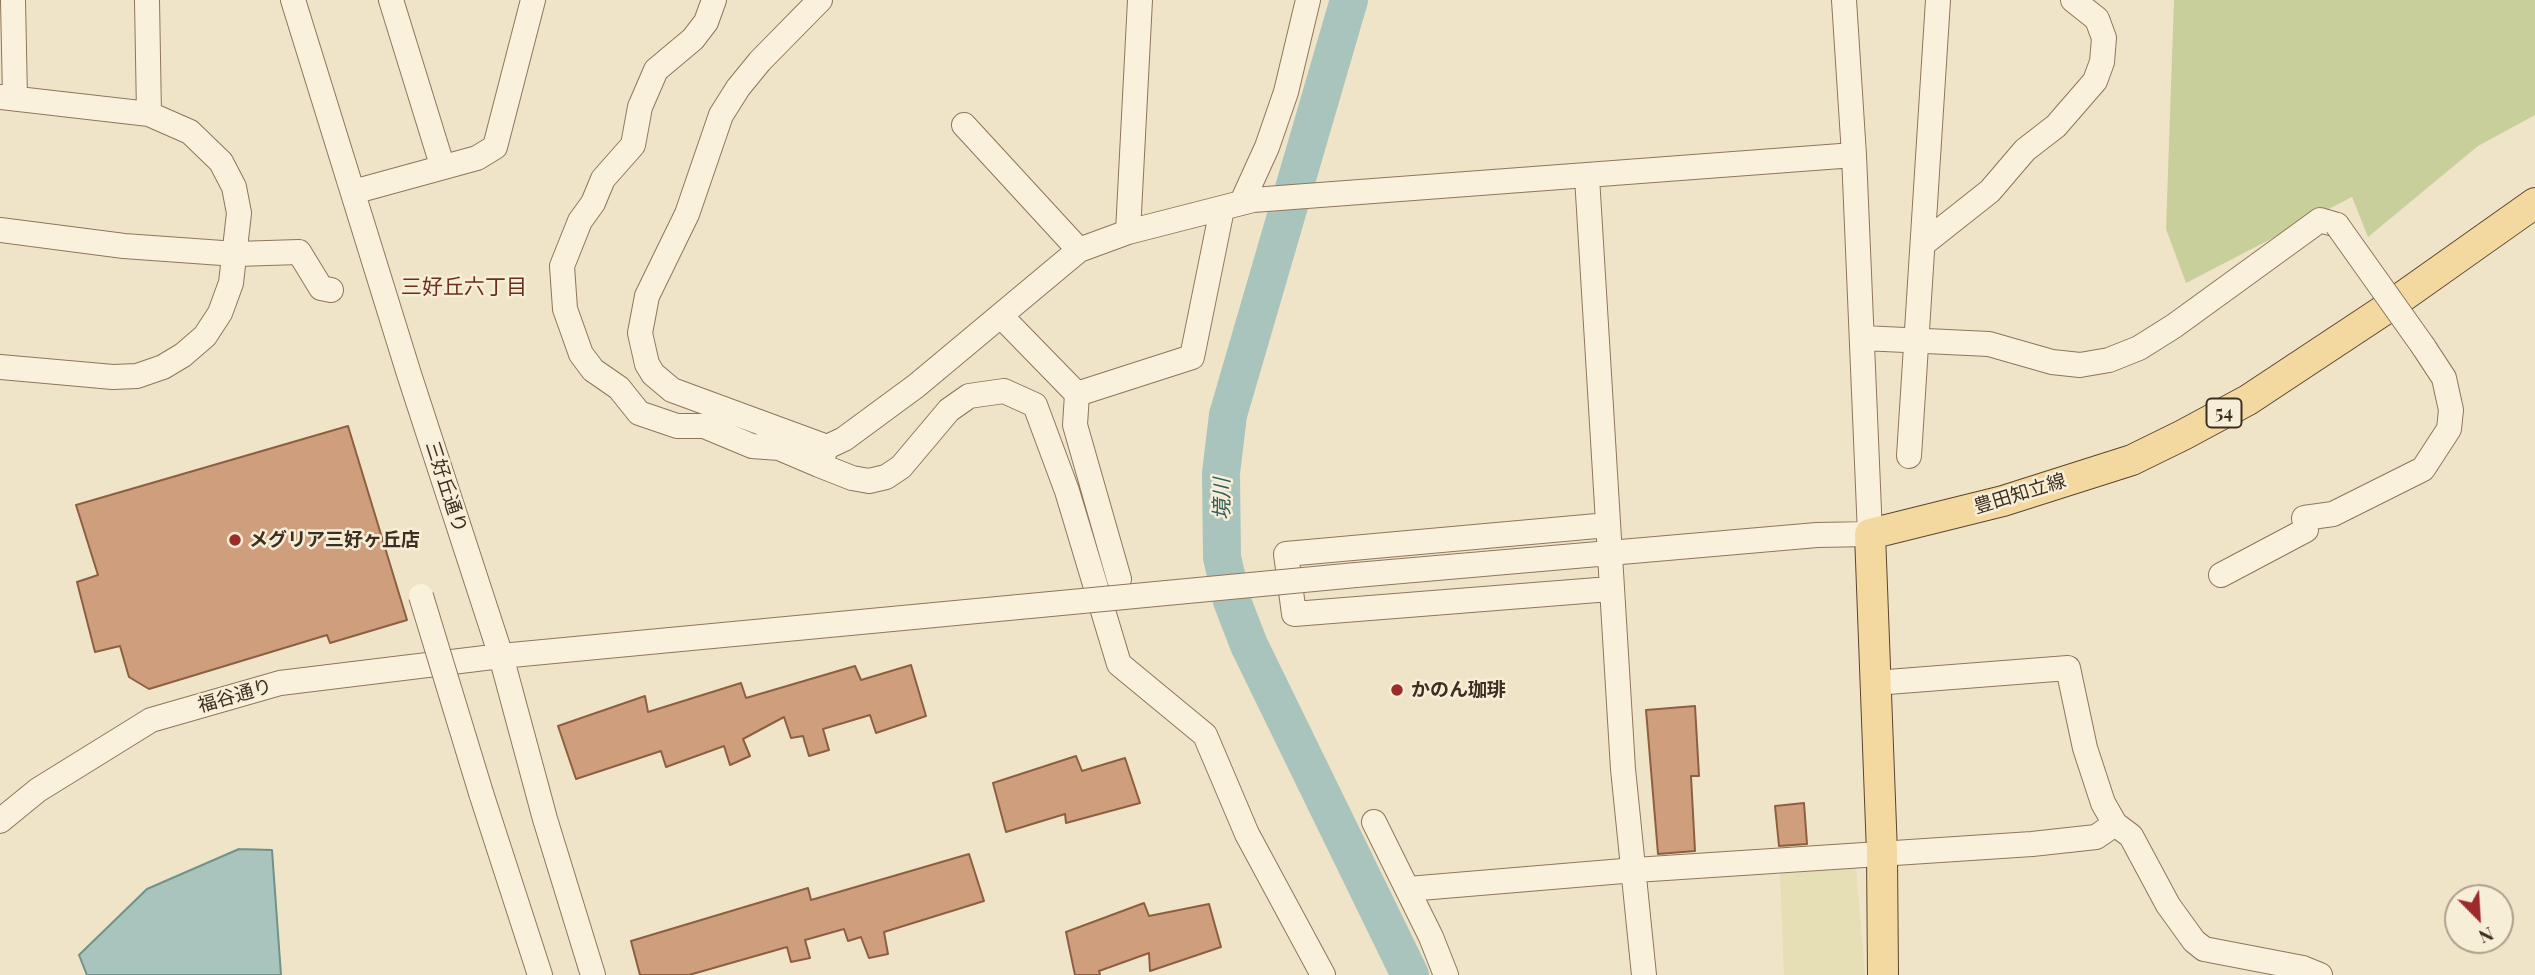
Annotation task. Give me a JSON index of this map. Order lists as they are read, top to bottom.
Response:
{
  "streets": {
    "main road": ["54", "豊田知立線"],
    "street": ["三好丘通り", "福谷通り"]
  },
  "crossings": [
    ["三好丘通り", "福谷通り"],
    ["豊田知立線", "福谷通り"]
  ],
  "districts": ["三好丘六丁目"],
  "water": ["境川"],
  "places": ["メグリア三好ヶ丘店", "かのん珈琲"],
  "north": "bottom right"
}
